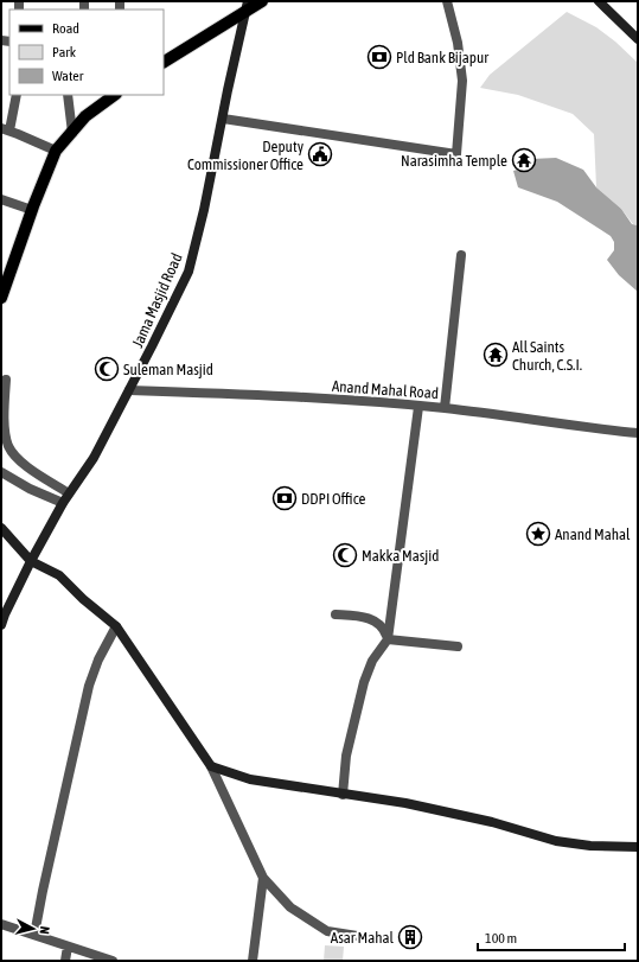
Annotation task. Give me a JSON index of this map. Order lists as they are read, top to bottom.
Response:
{
  "streets": {
    "street": ["Jama Masjid Road", "Anand Mahal Road"]
  },
  "crossings": [
    ["Jama Masjid Road", "Anand Mahal Road"]
  ],
  "places": {
    "bank": ["Pld Bank Bijapur", "DDPI Office"],
    "public building": ["Deputy Commissioner Office"],
    "temple": ["Narasimha Temple", "All Saints Church, C.S.I."],
    "mosque": ["Suleman Masjid", "Makka Masjid"],
    "place": ["Anand Mahal"],
    "building": ["Asar Mahal"]
  },
  "legend": ["Road", "Park", "Water"],
  "scale_bar": "100 m",
  "north": "right"
}
